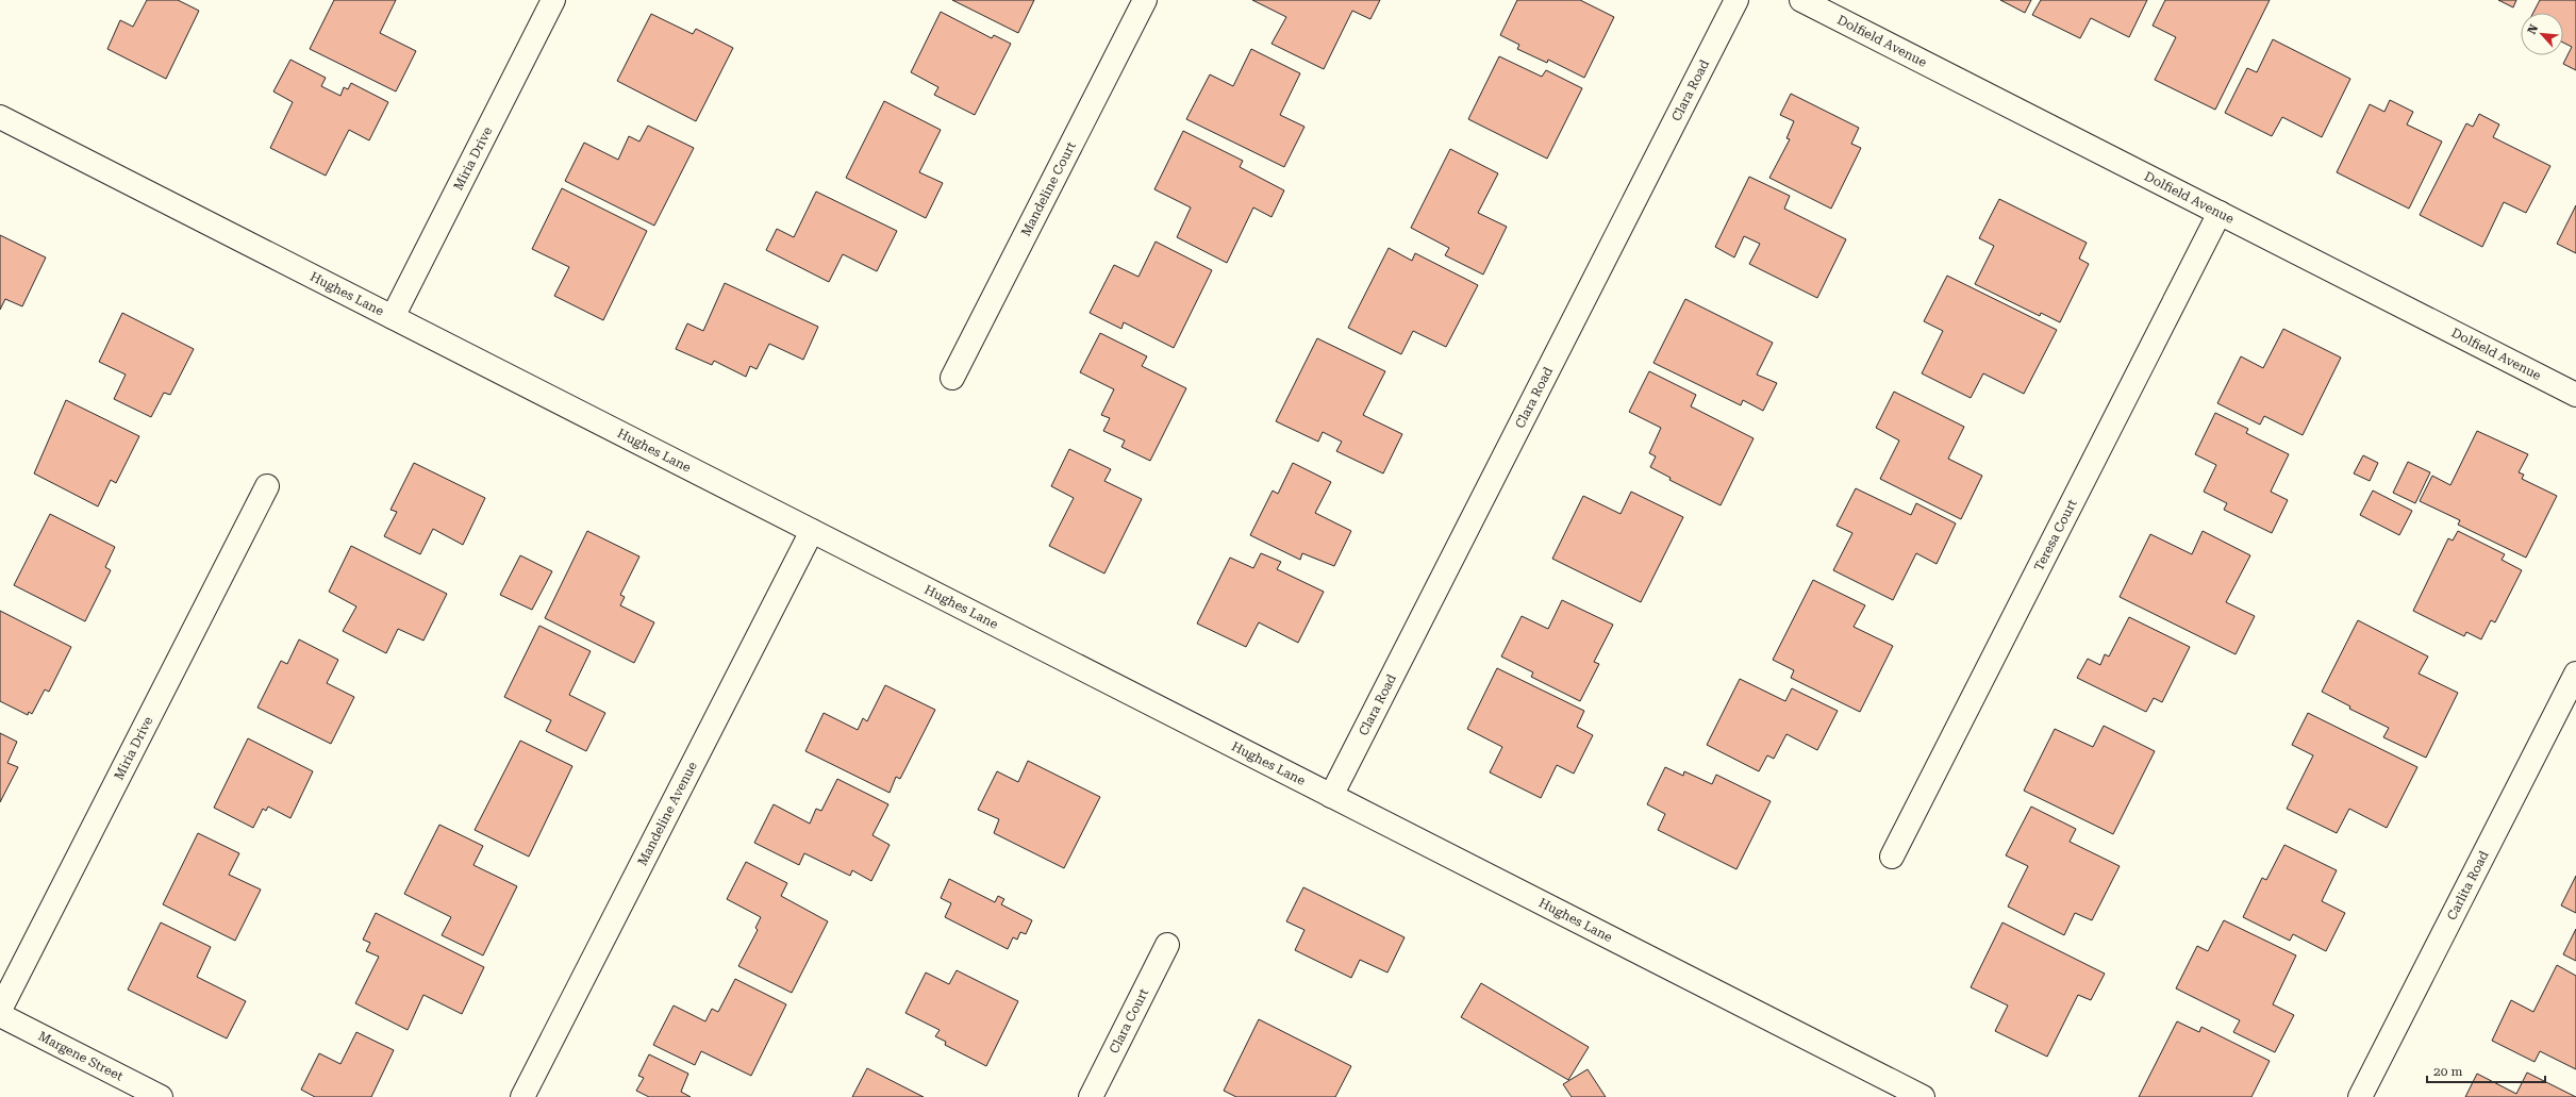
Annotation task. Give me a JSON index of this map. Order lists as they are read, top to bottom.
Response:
{
  "streets": {
    "street": [
      "Dolfield Avenue",
      "Clara Road",
      "Miria Drive",
      "Mandeline Court",
      "Hughes Lane",
      "Teresa Court",
      "Mandeline Avenue",
      "Carlita Road",
      "Clara Court",
      "Margene Street"
    ]
  },
  "crossings": [
    ["Dolfield Avenue", "Teresa Court"],
    ["Clara Road", "Hughes Lane"],
    ["Miria Drive", "Hughes Lane"],
    ["Hughes Lane", "Mandeline Avenue"]
  ],
  "scale_bar": "20 m",
  "north": "top left"
}
